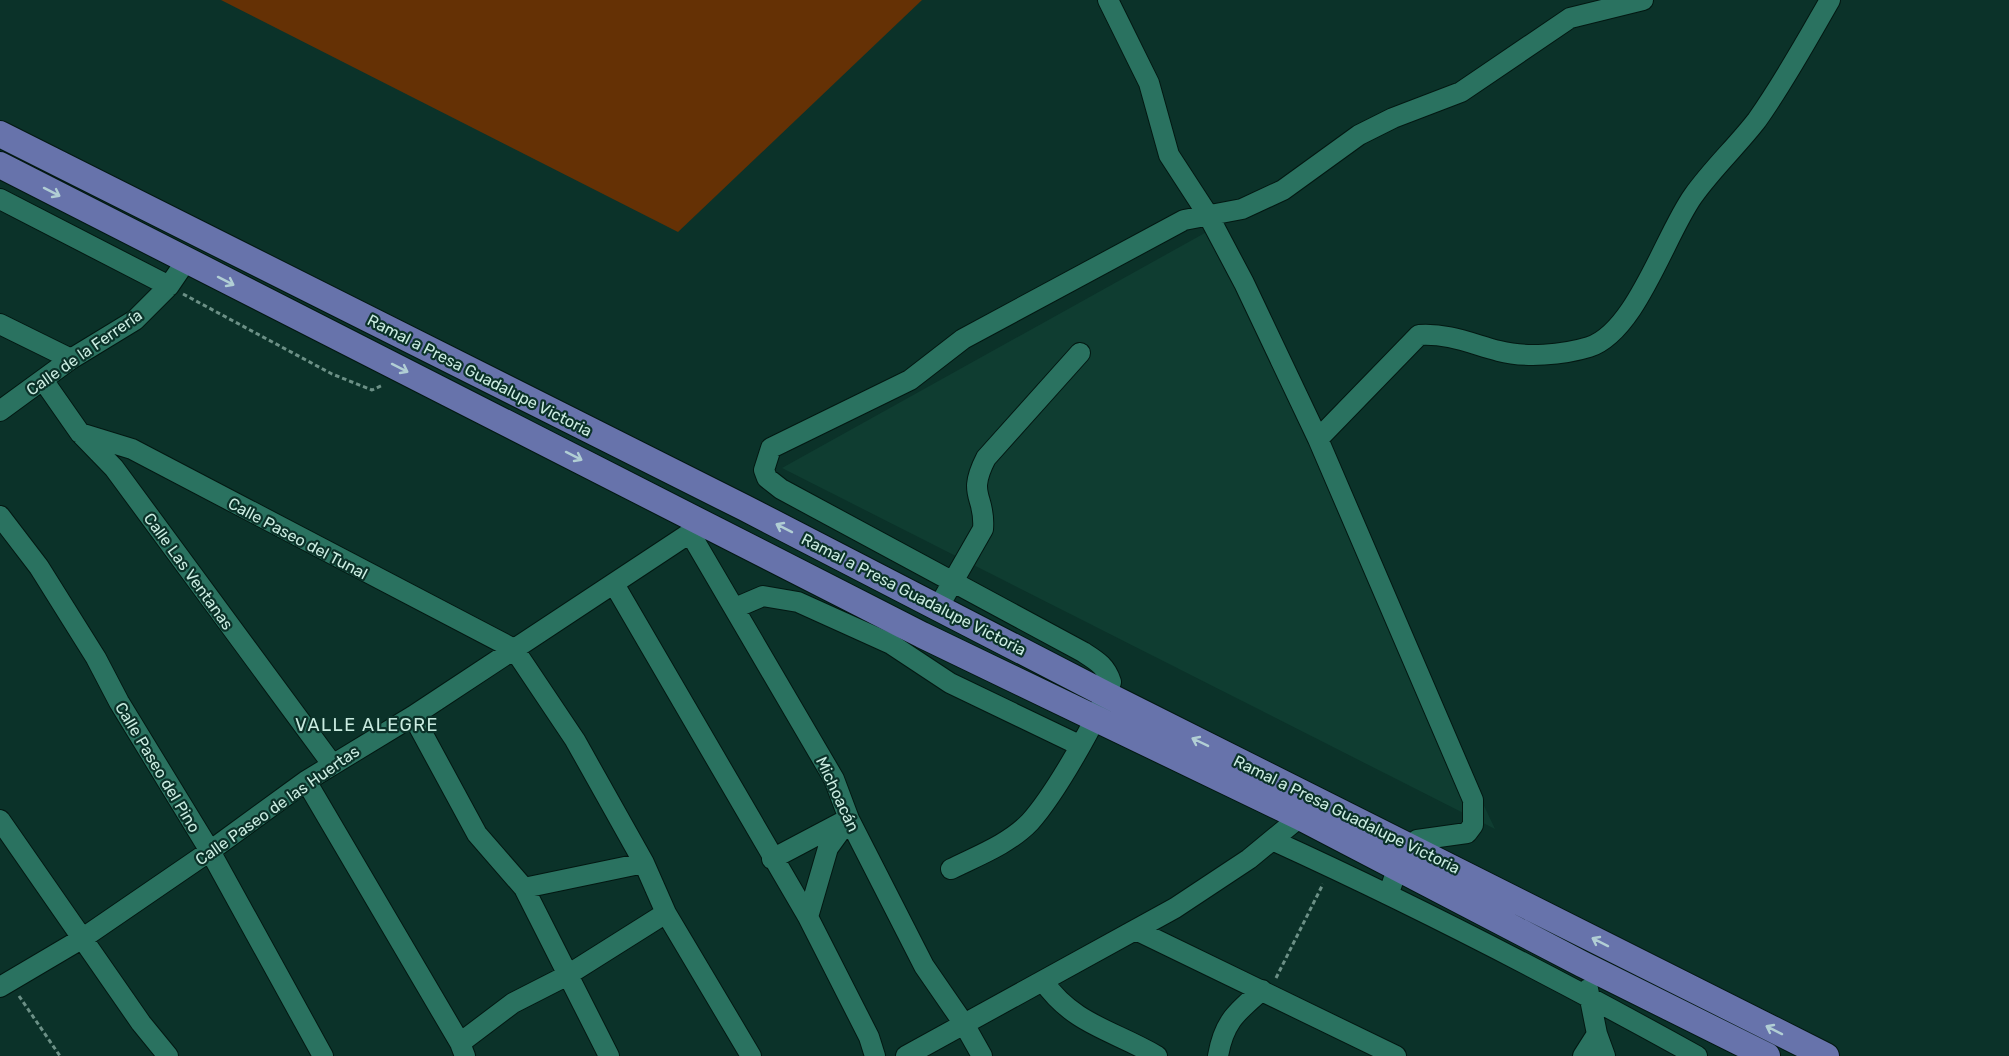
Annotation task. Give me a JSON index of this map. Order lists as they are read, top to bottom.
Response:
{
  "streets": {
    "main road": ["Ramal a Presa Guadalupe Victoria"],
    "street": [
      "Calle de la Ferrería",
      "Calle Paseo del Tunal",
      "Calle Las Ventanas",
      "Calle Paseo del Pino",
      "Michoacán",
      "Calle Paseo de las Huertas"
    ]
  },
  "crossings": [
    ["Calle de la Ferrería", "Ramal a Presa Guadalupe Victoria"],
    ["Calle de la Ferrería", "Calle Las Ventanas"],
    ["Ramal a Presa Guadalupe Victoria", "Michoacán"],
    ["Ramal a Presa Guadalupe Victoria", "Calle Paseo de las Huertas"],
    ["Calle Paseo del Tunal", "Calle Las Ventanas"],
    ["Calle Paseo del Tunal", "Calle Paseo de las Huertas"],
    ["Calle Las Ventanas", "Calle Paseo de las Huertas"],
    ["Calle Paseo del Pino", "Calle Paseo de las Huertas"],
    ["Michoacán", "Calle Paseo de las Huertas"]
  ],
  "districts": ["VALLE ALEGRE"]
}
